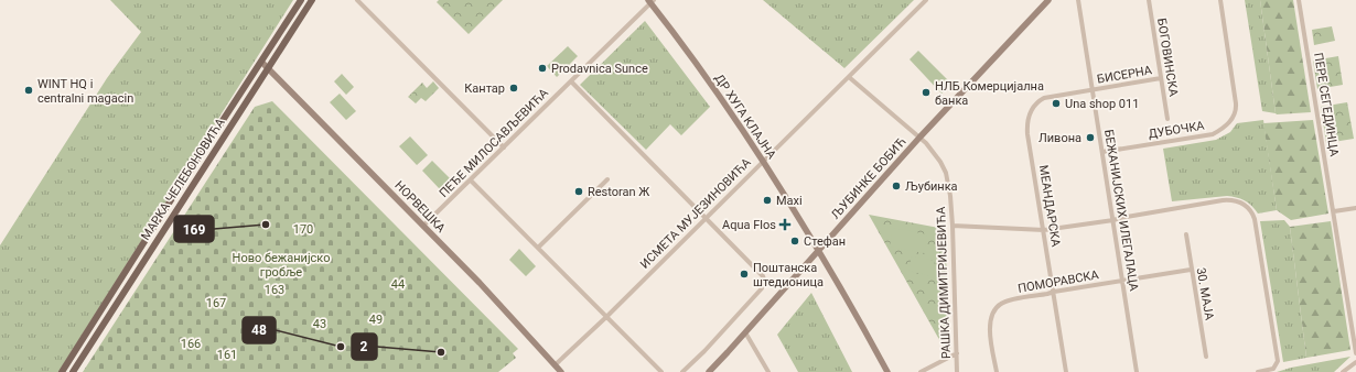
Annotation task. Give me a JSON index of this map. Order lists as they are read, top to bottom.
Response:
{
  "streets": {
    "main road": [
      "ДР ХУГА КЛАЈНА",
      "ЉУБИНКЕ БОБИЋ",
      "МАРКА ЧЕЛЕБОНОВИЋА",
      "НОРВЕШКА"
    ],
    "street": [
      "БОГОВИНСКА",
      "БИСЕРНА",
      "ПЕРЕ СЕГЕДИНЦА",
      "ДУБОЧКА",
      "ПЕЂЕ МИЛОСАВЉЕВИЋА",
      "МЕАНДАРСКА",
      "БЕЖАНИЈСКИХ ИЛЕГАЛАЦА",
      "ИСМЕТА МУЈЕЗИНОВИЋА",
      "ПОМОРАВСКА",
      "РАШКА ДИМИТРИЈЕВИЋА",
      "30. МАЈА"
    ]
  },
  "crossings": [
    ["БОГОВИНСКА", "БИСЕРНА"],
    ["БИСЕРНА", "МЕАНДАРСКА"],
    ["БИСЕРНА", "БЕЖАНИЈСКИХ ИЛЕГАЛАЦА"],
    ["ДР ХУГА КЛАЈНА", "ПЕЂЕ МИЛОСАВЉЕВИЋА"],
    ["ДР ХУГА КЛАЈНА", "ЉУБИНКЕ БОБИЋ"],
    ["ДР ХУГА КЛАЈНА", "ИСМЕТА МУЈЕЗИНОВИЋА"],
    ["ДУБОЧКА", "БЕЖАНИЈСКИХ ИЛЕГАЛАЦА"],
    ["ПЕЂЕ МИЛОСАВЉЕВИЋА", "НОРВЕШКА"],
    ["ЉУБИНКЕ БОБИЋ", "РАШКА ДИМИТРИЈЕВИЋА"],
    ["МАРКА ЧЕЛЕБОНОВИЋА", "НОРВЕШКА"],
    ["МЕАНДАРСКА", "БЕЖАНИЈСКИХ ИЛЕГАЛАЦА"],
    ["МЕАНДАРСКА", "ПОМОРАВСКА"],
    ["НОРВЕШКА", "ИСМЕТА МУЈЕЗИНОВИЋА"],
    ["БЕЖАНИЈСКИХ ИЛЕГАЛАЦА", "ПОМОРАВСКА"],
    ["ИСМЕТА МУЈЕЗИНОВИЋА", "РАШКА ДИМИТРИЈЕВИЋА"],
    ["ПОМОРАВСКА", "30. МАЈА"]
  ],
  "parks": [
    "170",
    "Ново бежанијско гробље",
    "44",
    "163",
    "167",
    "49",
    "43",
    "166",
    "161"
  ],
  "places": {
    "other": [
      "Prodavnica Sunce",
      "Кантар",
      "WINT HQ i centralni magacin",
      "НЛБ Комерцијална банка",
      "Una shop 011",
      "Ливона",
      "Љубинка",
      "Restoran Ж",
      "Maxi",
      "169",
      "Стефан",
      "Поштанска штедионица",
      "48",
      "2"
    ],
    "health": ["Aqua Flos"]
  }
}
